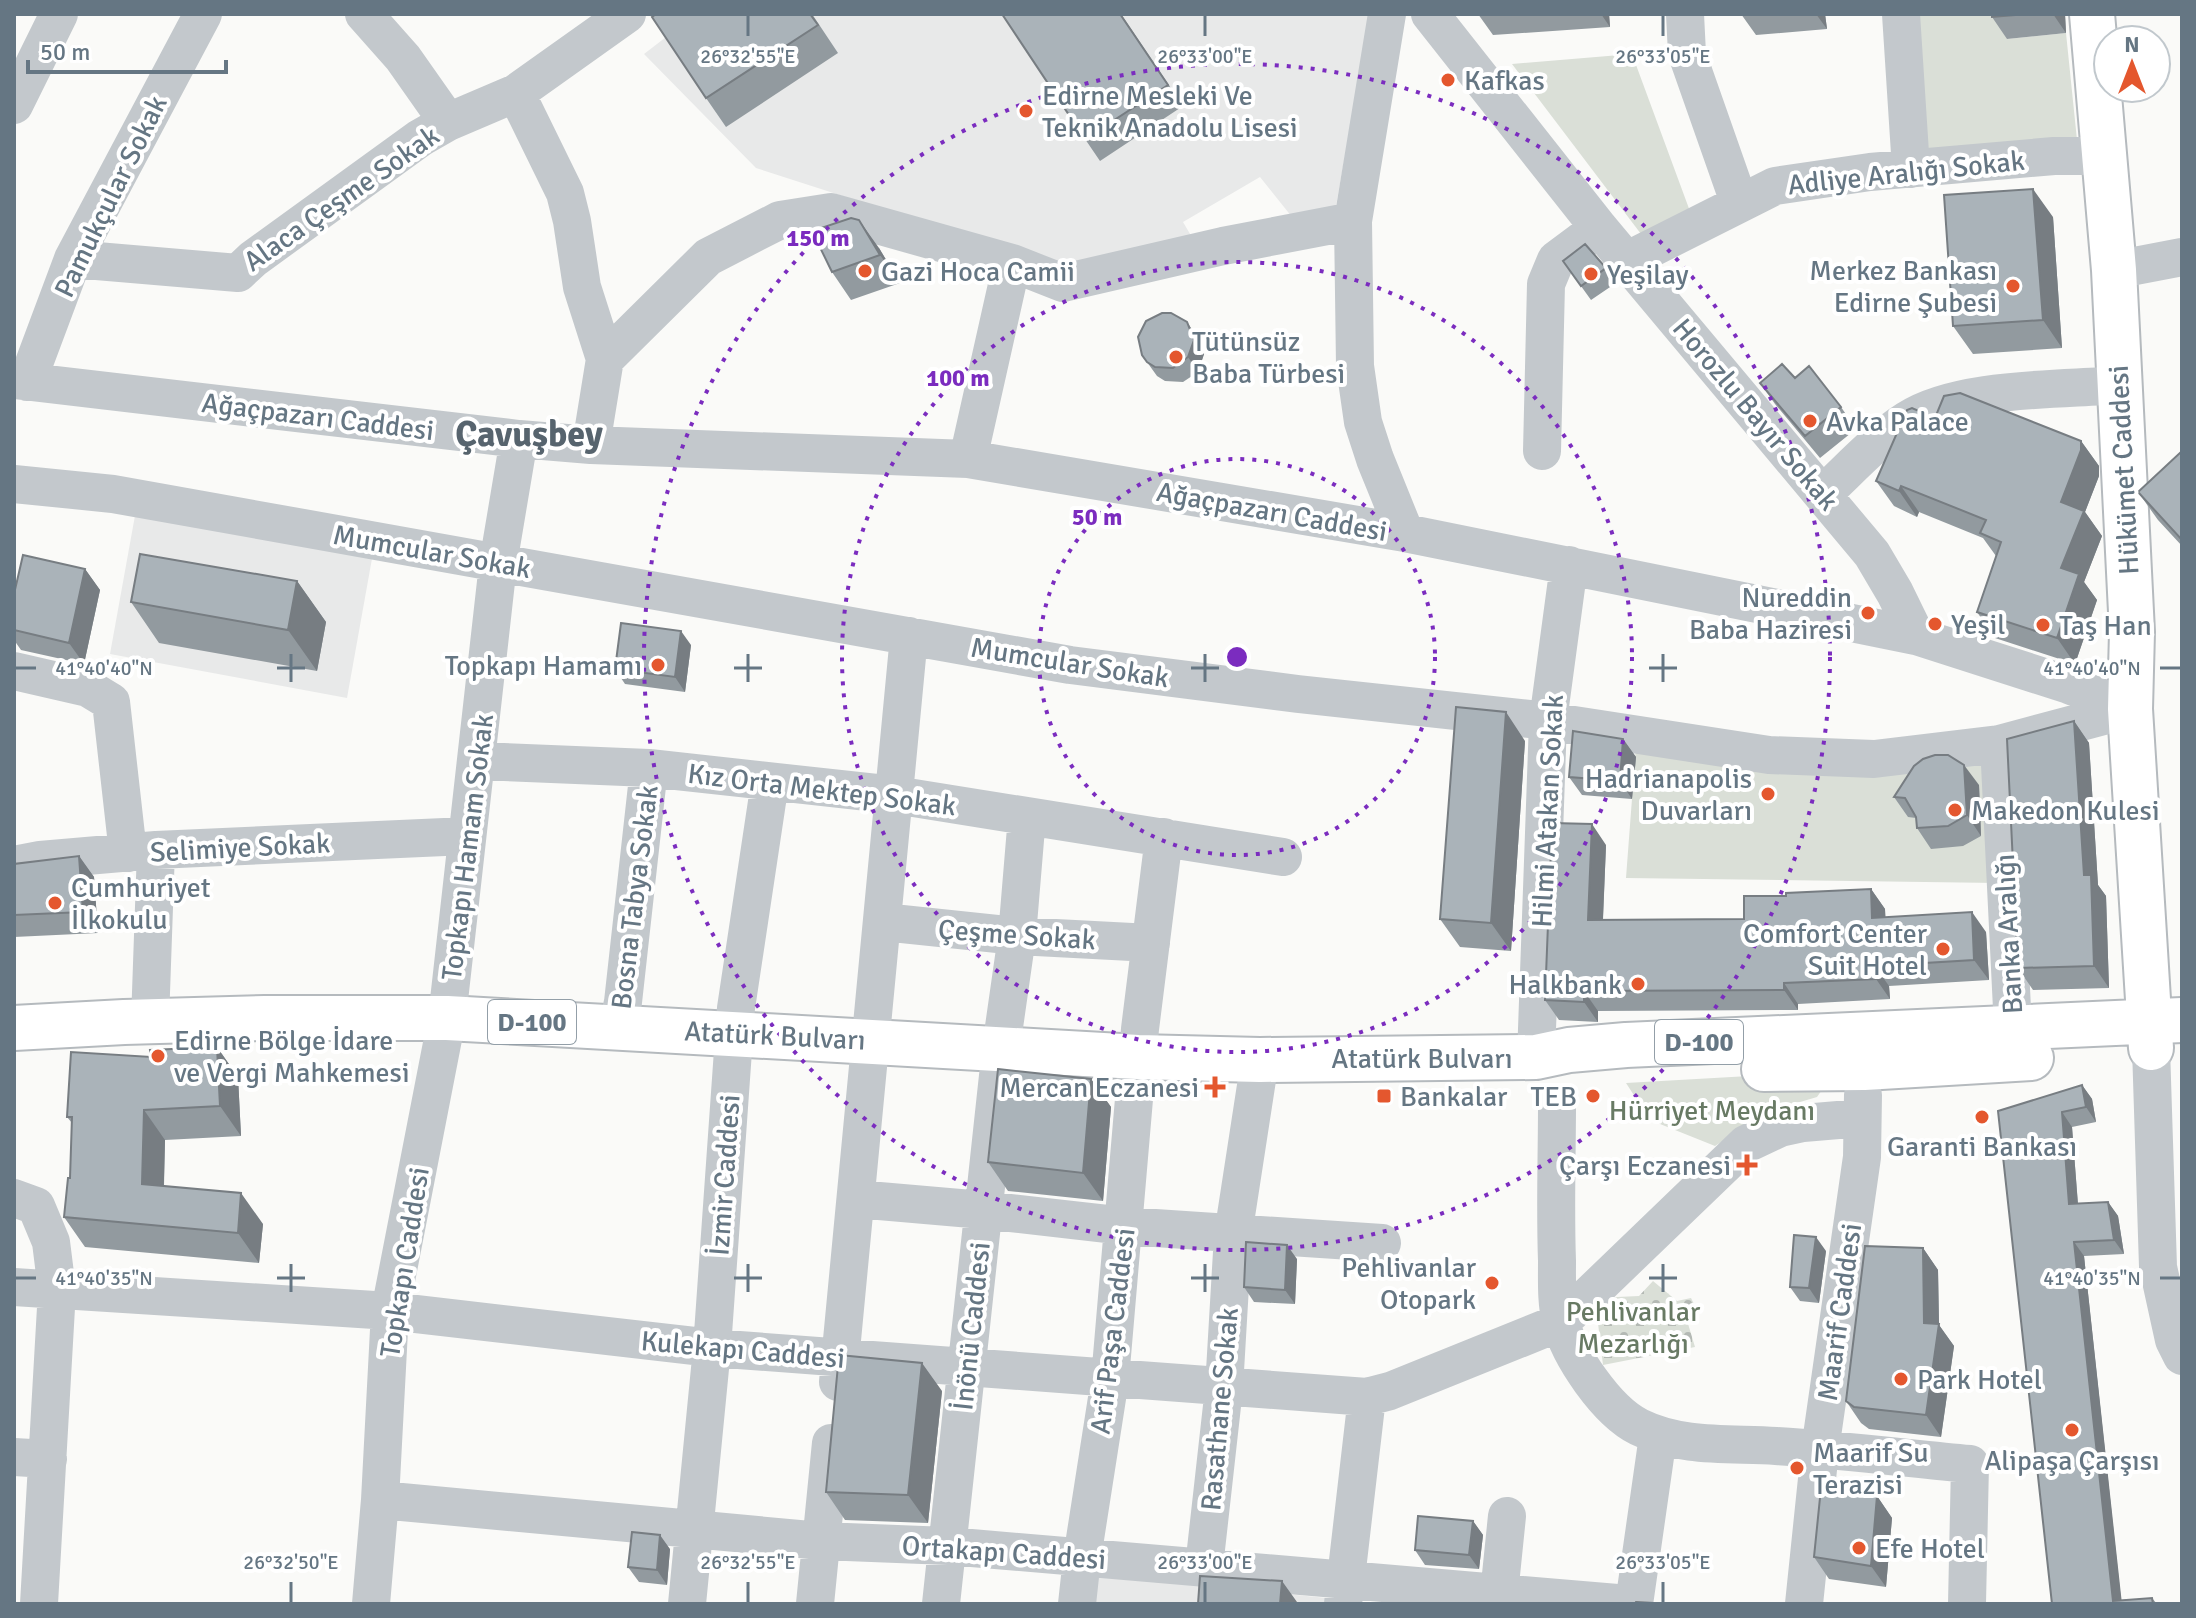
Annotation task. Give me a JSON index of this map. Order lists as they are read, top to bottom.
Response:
{
  "streets": {
    "main road": ["Hükümet Caddesi", "D-100", "Atatürk Bulvarı"],
    "street": [
      "Adliye Aralığı Sokak",
      "Pamukçular Sokak",
      "Alaca Çeşme Sokak",
      "Horozlu Bayır Sokak",
      "Ağaçpazarı Caddesi",
      "Mumcular Sokak",
      "Kız Orta Mektep Sokak",
      "Hilmi Atakan Sokak",
      "Selimiye Sokak",
      "Topkapı Hamam Sokak",
      "Bosna Tabya Sokak",
      "Çeşme Sokak",
      "Banka Aralığı",
      "İzmir Caddesi",
      "Topkapı Caddesi",
      "Maarif Caddesi",
      "İnönü Caddesi",
      "Arif Paşa Caddesi",
      "Kulekapı Caddesi",
      "Rasathane Sokak",
      "Ortakapı Caddesi"
    ]
  },
  "crossings": [
    ["Adliye Aralığı Sokak", "Horozlu Bayır Sokak"],
    ["Adliye Aralığı Sokak", "Hükümet Caddesi"],
    ["Pamukçular Sokak", "Alaca Çeşme Sokak"],
    ["Pamukçular Sokak", "Ağaçpazarı Caddesi"],
    ["Horozlu Bayır Sokak", "Ağaçpazarı Caddesi"],
    ["Ağaçpazarı Caddesi", "Hükümet Caddesi"],
    ["Ağaçpazarı Caddesi", "Mumcular Sokak"],
    ["Ağaçpazarı Caddesi", "Hilmi Atakan Sokak"],
    ["Ağaçpazarı Caddesi", "Topkapı Hamam Sokak"],
    ["Hükümet Caddesi", "Mumcular Sokak"],
    ["Hükümet Caddesi", "Atatürk Bulvarı"],
    ["Mumcular Sokak", "Hilmi Atakan Sokak"],
    ["Mumcular Sokak", "Topkapı Hamam Sokak"],
    ["Mumcular Sokak", "Banka Aralığı"],
    ["Kız Orta Mektep Sokak", "Topkapı Hamam Sokak"],
    ["Kız Orta Mektep Sokak", "Bosna Tabya Sokak"],
    ["Kız Orta Mektep Sokak", "İzmir Caddesi"],
    ["Kız Orta Mektep Sokak", "İnönü Caddesi"],
    ["Kız Orta Mektep Sokak", "Arif Paşa Caddesi"],
    ["Hilmi Atakan Sokak", "Atatürk Bulvarı"],
    ["Selimiye Sokak", "Topkapı Hamam Sokak"],
    ["Topkapı Hamam Sokak", "Atatürk Bulvarı"],
    ["Topkapı Hamam Sokak", "Topkapı Caddesi"],
    ["Bosna Tabya Sokak", "Atatürk Bulvarı"],
    ["Çeşme Sokak", "İnönü Caddesi"],
    ["Çeşme Sokak", "Arif Paşa Caddesi"],
    ["Banka Aralığı", "Atatürk Bulvarı"],
    ["Atatürk Bulvarı", "İzmir Caddesi"],
    ["Atatürk Bulvarı", "Topkapı Caddesi"],
    ["Atatürk Bulvarı", "Maarif Caddesi"],
    ["Atatürk Bulvarı", "İnönü Caddesi"],
    ["Atatürk Bulvarı", "Arif Paşa Caddesi"],
    ["Atatürk Bulvarı", "Rasathane Sokak"],
    ["İzmir Caddesi", "Kulekapı Caddesi"],
    ["İzmir Caddesi", "Ortakapı Caddesi"],
    ["Topkapı Caddesi", "Kulekapı Caddesi"],
    ["Topkapı Caddesi", "Ortakapı Caddesi"],
    ["Maarif Caddesi", "Kulekapı Caddesi"],
    ["İnönü Caddesi", "Kulekapı Caddesi"],
    ["İnönü Caddesi", "Ortakapı Caddesi"],
    ["Arif Paşa Caddesi", "Kulekapı Caddesi"],
    ["Arif Paşa Caddesi", "Ortakapı Caddesi"],
    ["Kulekapı Caddesi", "Rasathane Sokak"],
    ["Rasathane Sokak", "Ortakapı Caddesi"]
  ],
  "districts": ["Çavuşbey"],
  "parks": ["Hürriyet Meydanı", "Pehlivanlar Mezarlığı"],
  "places": {
    "other": [
      "Kafkas",
      "Edirne Mesleki Ve Teknik Anadolu Lisesi",
      "Gazi Hoca Camii",
      "Yeşilay",
      "Merkez Bankası Edirne Şubesi",
      "Tütünsüz Baba Türbesi",
      "Avka Palace",
      "Nureddin Baba Haziresi",
      "Yeşil",
      "Taş Han",
      "Topkapı Hamamı",
      "Hadrianapolis Duvarları",
      "Makedon Kulesi",
      "Cumhuriyet İlkokulu",
      "Comfort Center Suit Hotel",
      "Halkbank",
      "Edirne Bölge İdare ve Vergi Mahkemesi",
      "TEB",
      "Garanti Bankası",
      "Pehlivanlar Otopark",
      "Park Hotel",
      "Alipaşa Çarşısı",
      "Maarif Su Terazisi",
      "Efe Hotel"
    ],
    "health": ["Mercan Eczanesi", "Çarşı Eczanesi"],
    "transit": ["Bankalar"]
  },
  "scale_bar": "50 m",
  "north": "top",
  "coordinates": [
    "26°32'55\"E",
    "26°33'00\"E",
    "26°33'05\"E",
    "41°40'40\"N",
    "41°40'35\"N",
    "26°32'50\"E"
  ],
  "rings": ["150 m", "100 m", "50 m"]
}
